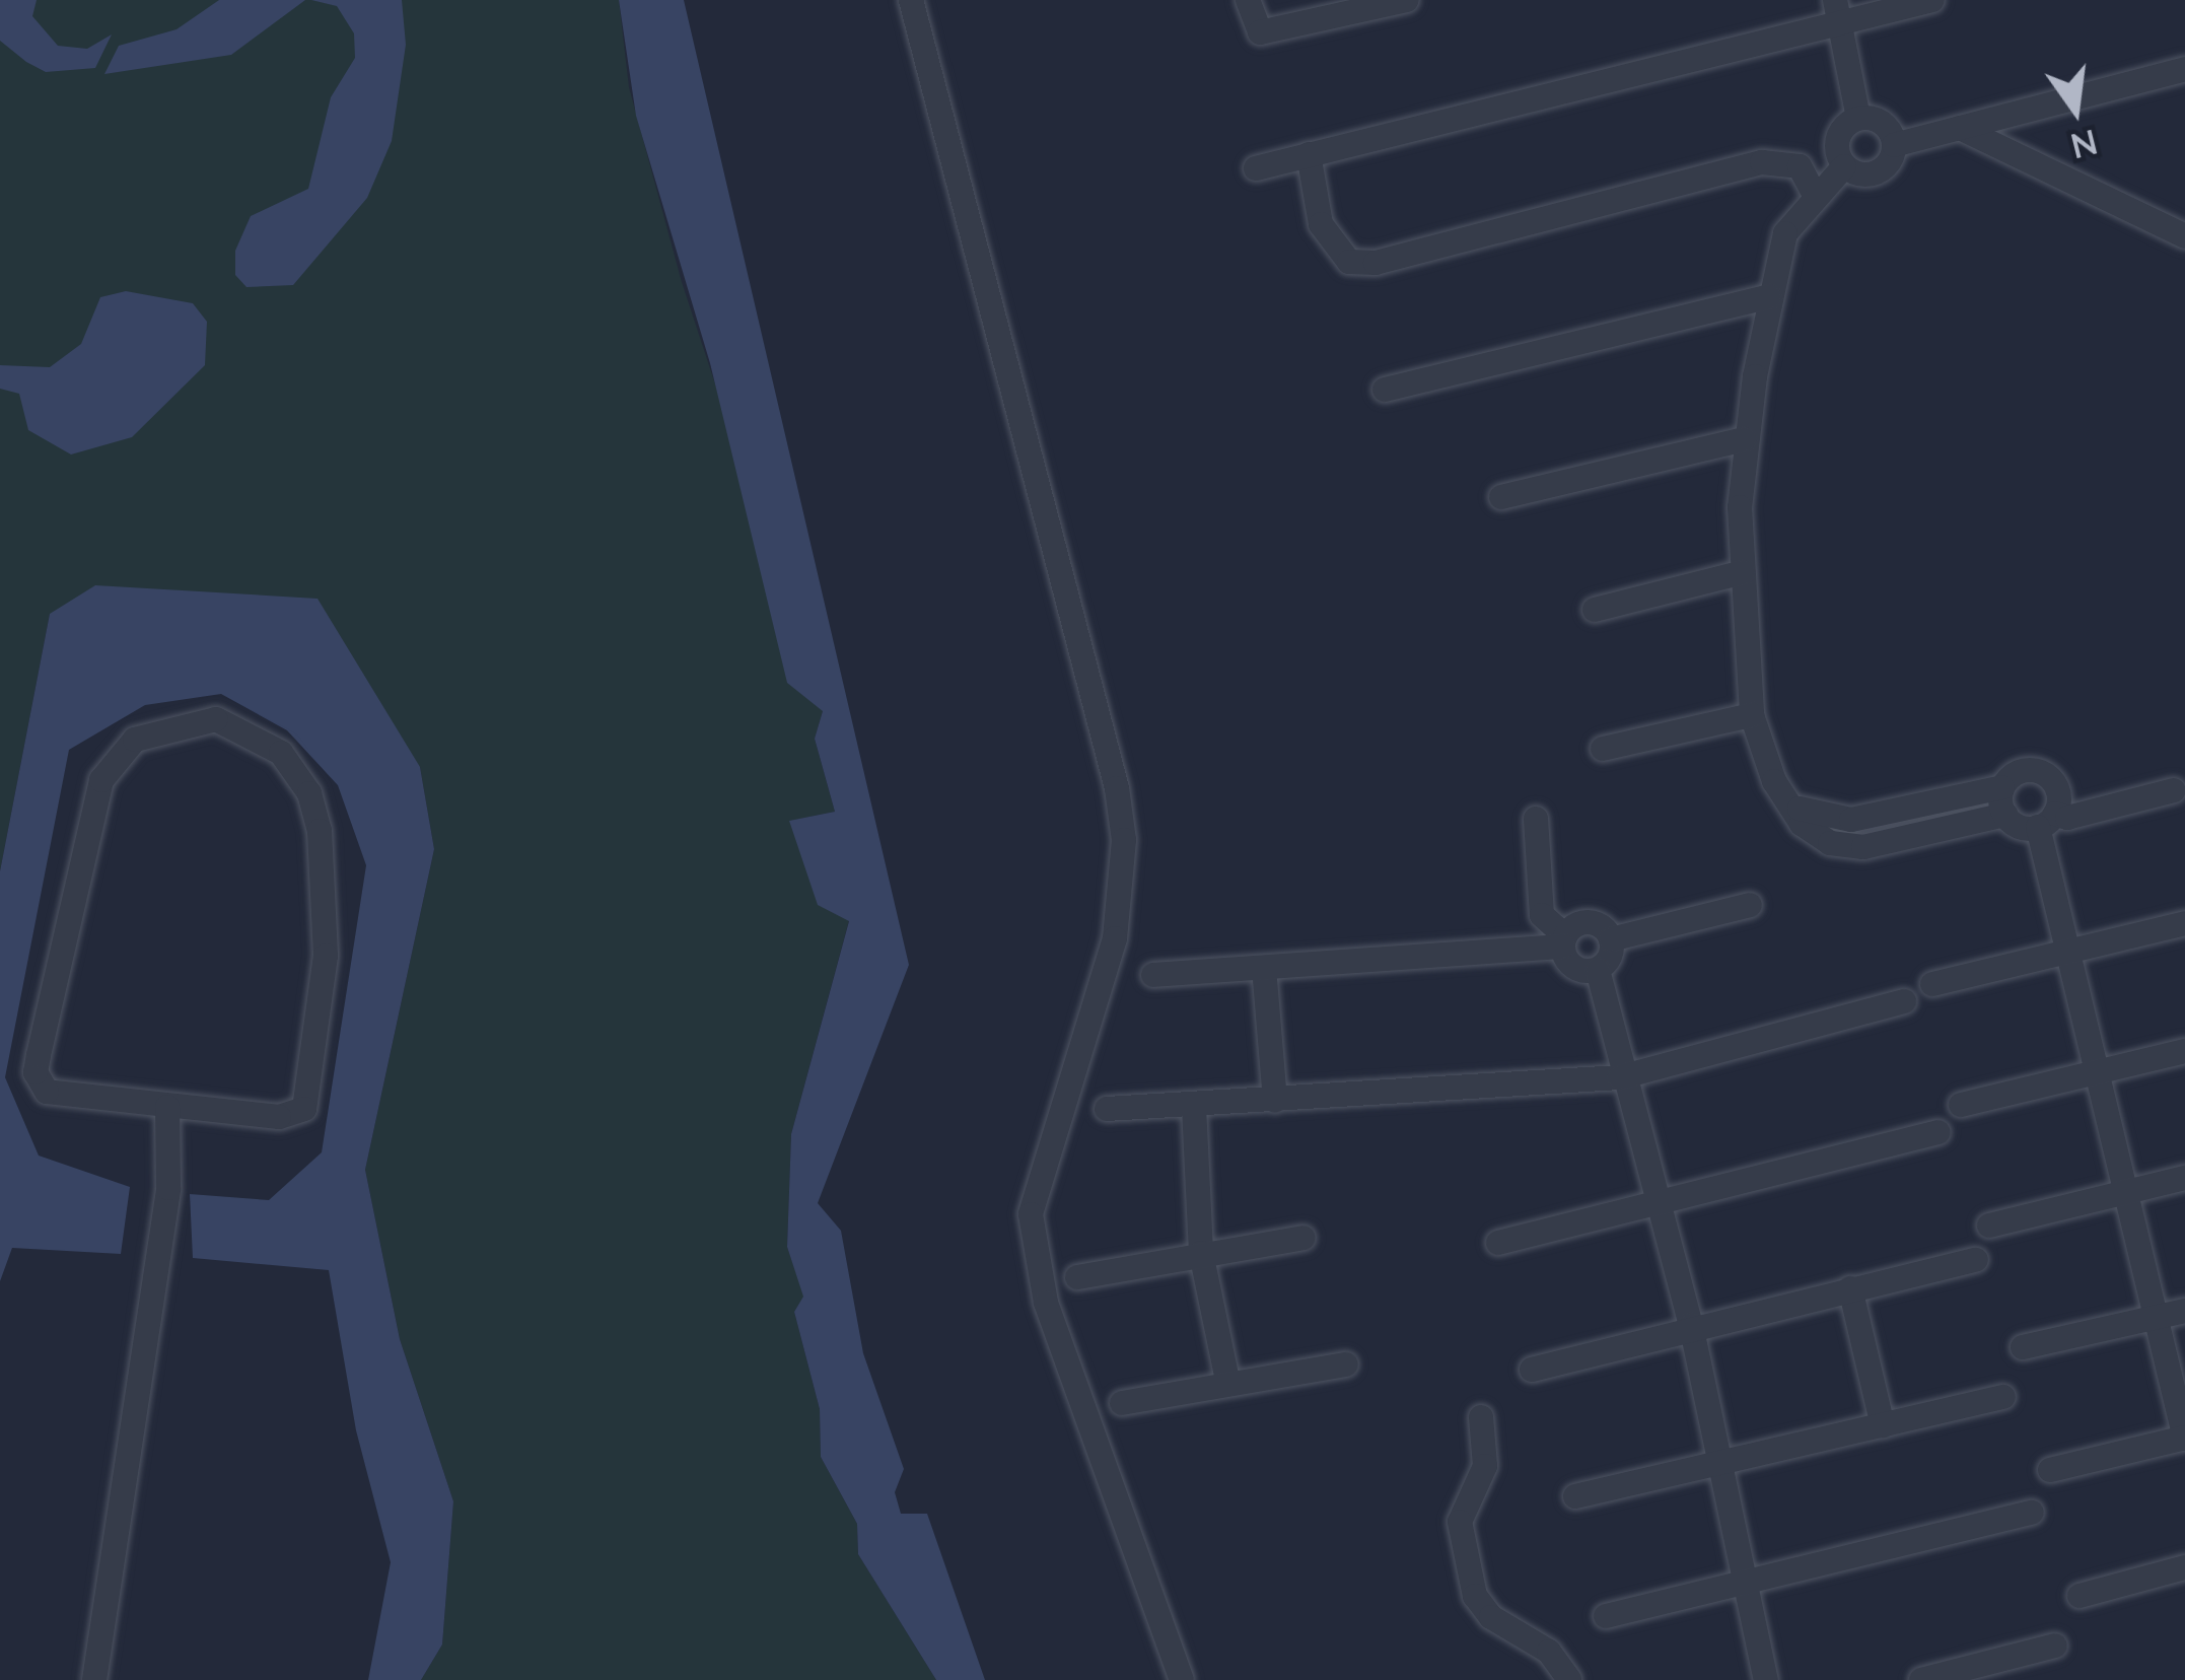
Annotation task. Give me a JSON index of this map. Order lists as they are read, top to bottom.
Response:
{
  "north": "bottom"
}
